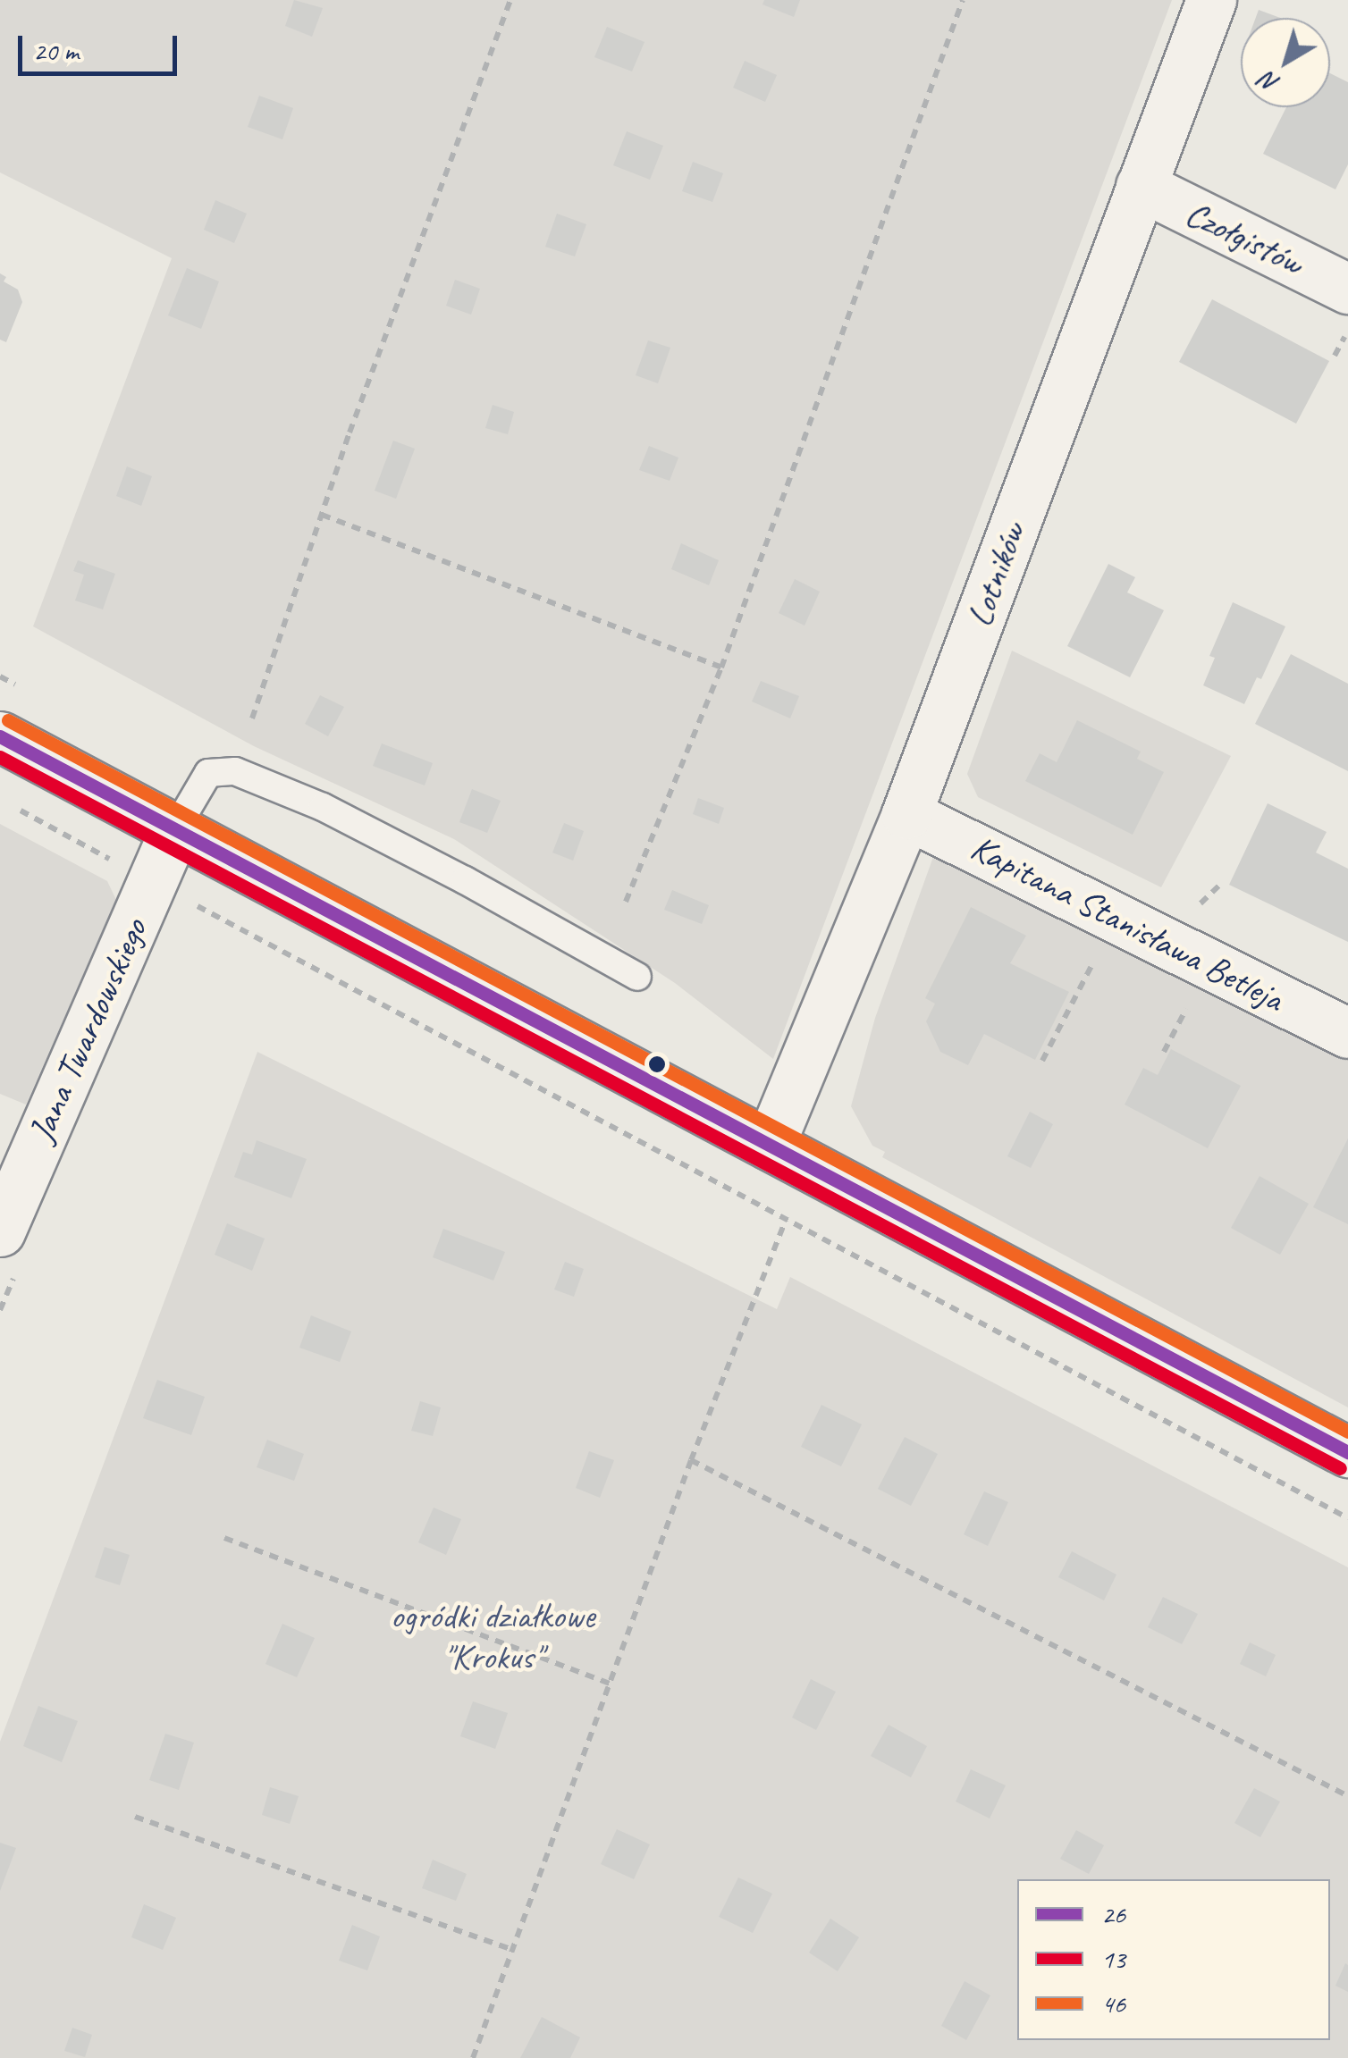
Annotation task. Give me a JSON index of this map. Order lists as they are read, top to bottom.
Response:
{
  "streets": {
    "street": [
      "Czołgistów",
      "Lotników",
      "Kapitana Stanisława Betleja",
      "Jana Twardowskiego"
    ]
  },
  "crossings": [
    ["Czołgistów", "Lotników"],
    ["Lotników", "Kapitana Stanisława Betleja"]
  ],
  "parks": ["ogródki działkowe \"Krokus\""],
  "lines": ["transit line 46", "transit line 26", "transit line 13"],
  "legend": ["26", "13", "46"],
  "scale_bar": "20 m",
  "north": "bottom left"
}
